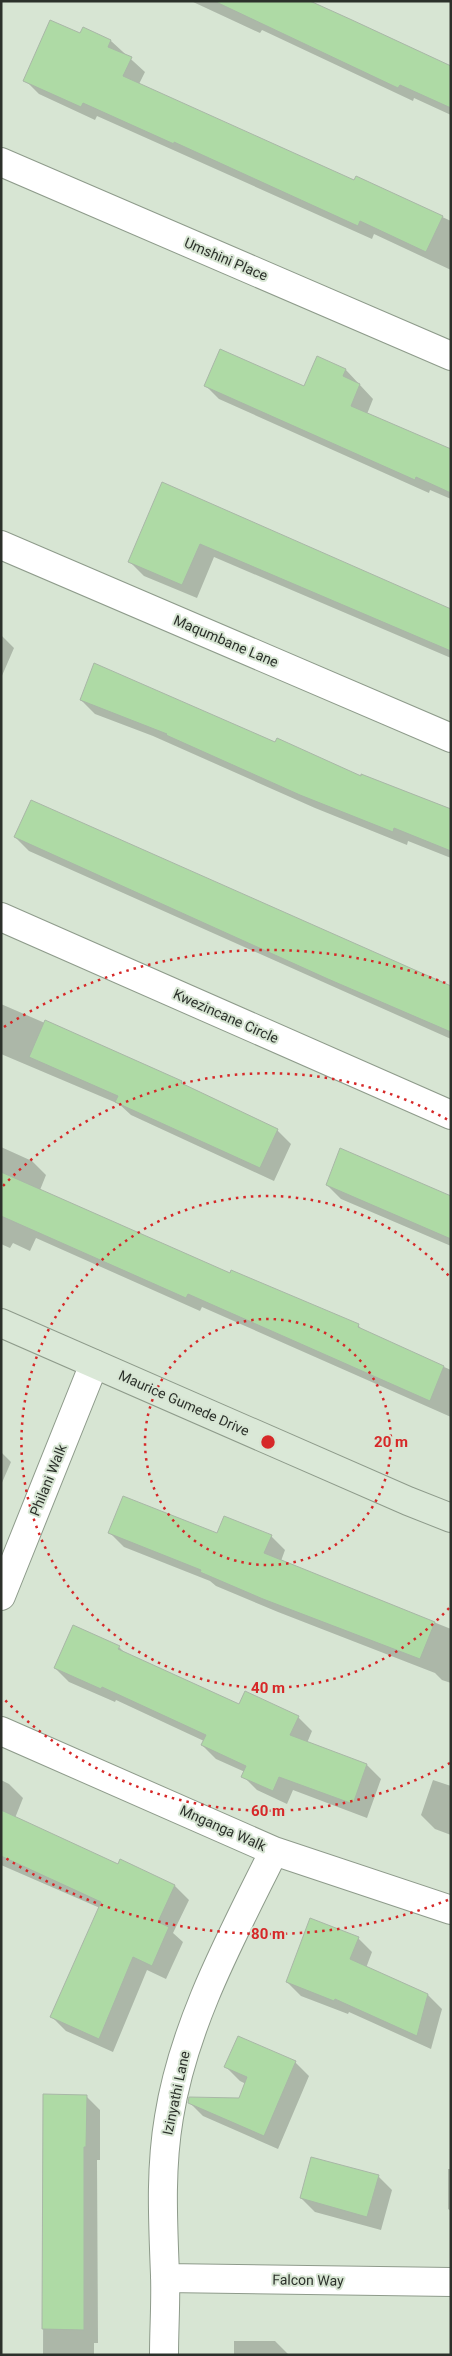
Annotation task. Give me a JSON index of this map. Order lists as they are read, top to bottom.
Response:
{
  "streets": {
    "street": [
      "Umshini Place",
      "Maqumbane Lane",
      "Kwezincane Circle",
      "Maurice Gumede Drive",
      "Philani Walk",
      "Mnganga Walk",
      "Izinyathi Lane",
      "Falcon Way"
    ]
  },
  "crossings": [
    ["Maurice Gumede Drive", "Philani Walk"],
    ["Mnganga Walk", "Izinyathi Lane"],
    ["Izinyathi Lane", "Falcon Way"]
  ],
  "rings": [
    "20 m",
    "40 m",
    "60 m",
    "80 m"
  ]
}
